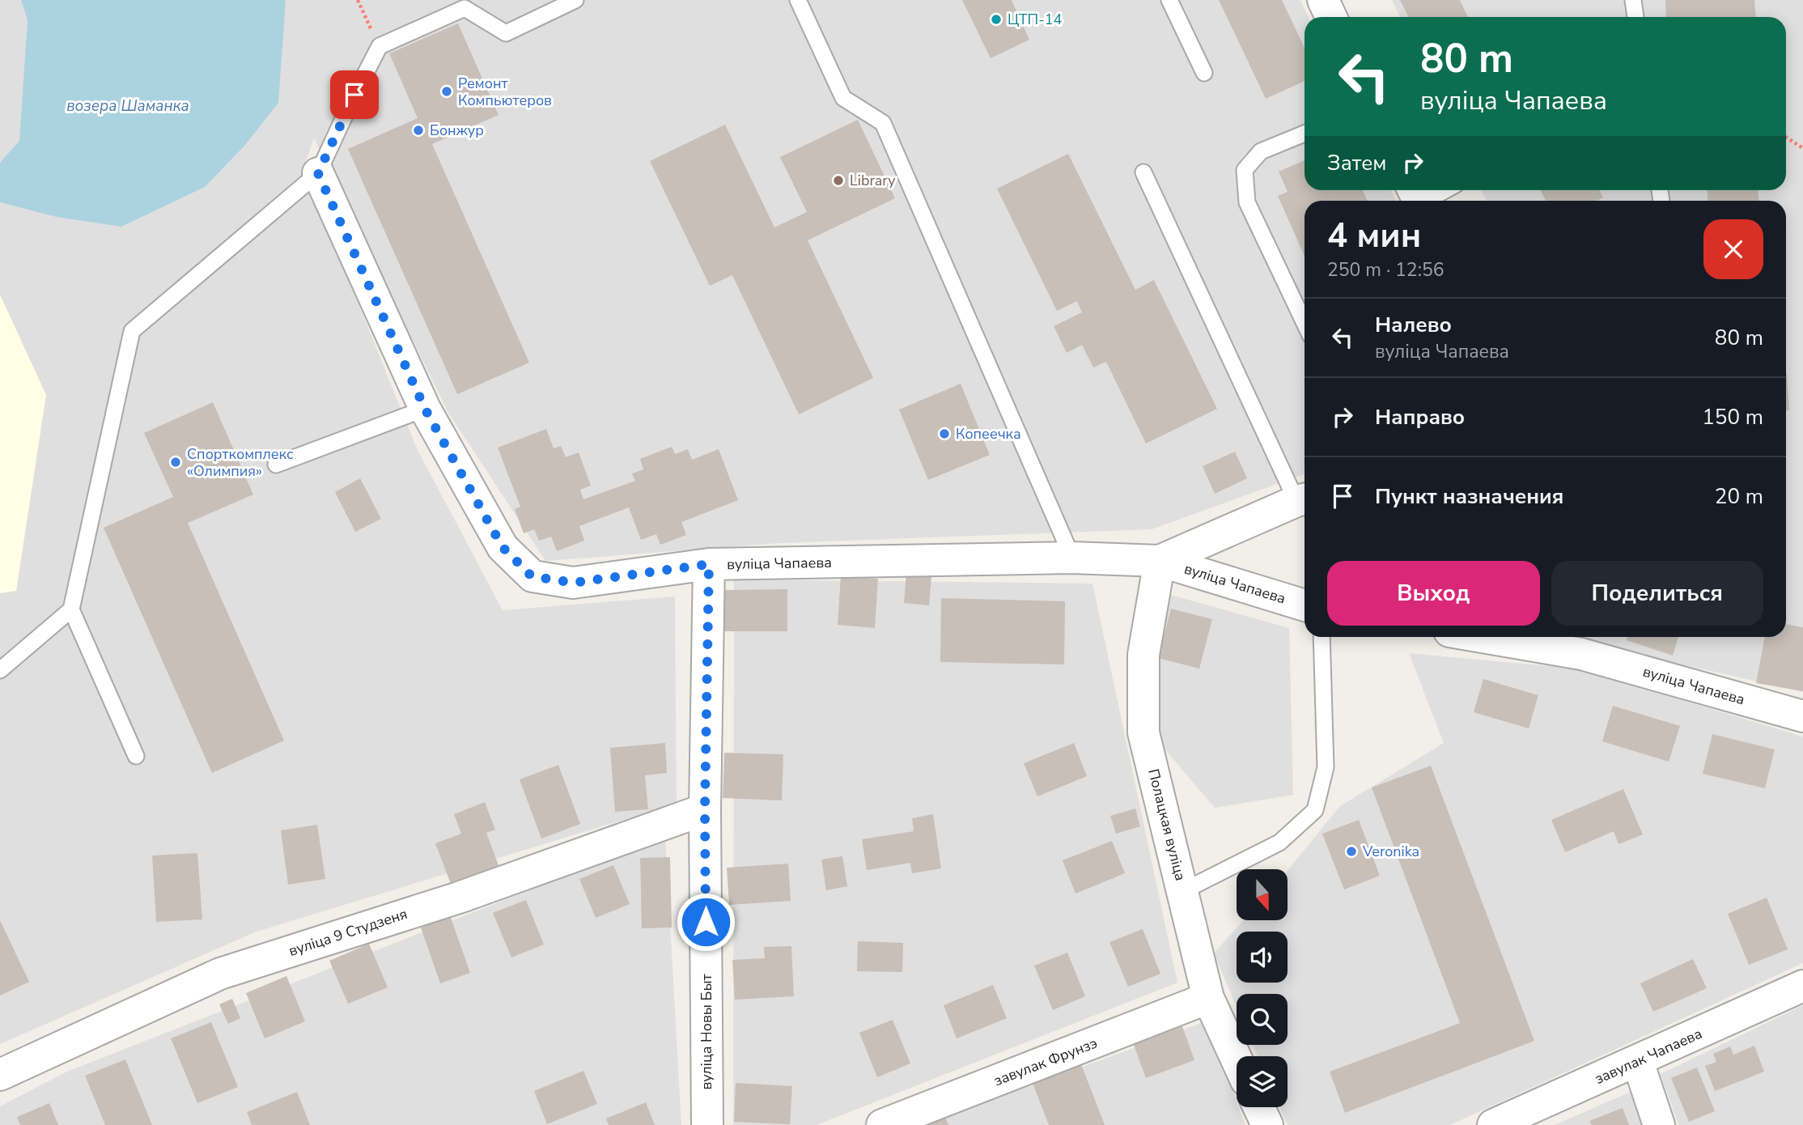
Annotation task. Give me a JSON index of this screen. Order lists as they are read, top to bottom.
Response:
{
  "streets": {
    "street": [
      "вуліца Чапаева",
      "Полацкая вуліца",
      "вуліца 9 Студзеня",
      "вуліца Новы Быт",
      "завулак Чапаева",
      "завулак Фрунзэ"
    ]
  },
  "crossings": [
    ["вуліца Чапаева", "Полацкая вуліца"],
    ["вуліца Чапаева", "вуліца Новы Быт"],
    ["Полацкая вуліца", "завулак Фрунзэ"],
    ["вуліца 9 Студзеня", "вуліца Новы Быт"]
  ],
  "water": ["возера Шаманка"],
  "places": [
    "ЦТП-14",
    "Ремонт Компьютеров",
    "Бонжур",
    "Library",
    "Копеечка",
    "Спорткомплекс «Олимпия»",
    "Veronika"
  ],
  "north": "bottom",
  "page": {
    "turn": ["80 m", "вуліца Чапаева"],
    "then": "Затем",
    "heading": ["4 мин", "250 m · 12:56"],
    "list": [
      {
        "name": "Налево",
        "note": "вуліца Чапаева",
        "value": "80 m"
      },
      {
        "name": "Направо",
        "value": "150 m"
      },
      {
        "name": "Пункт назначения",
        "value": "20 m"
      }
    ],
    "buttons": ["Выход", "Поделиться"]
  }
}
